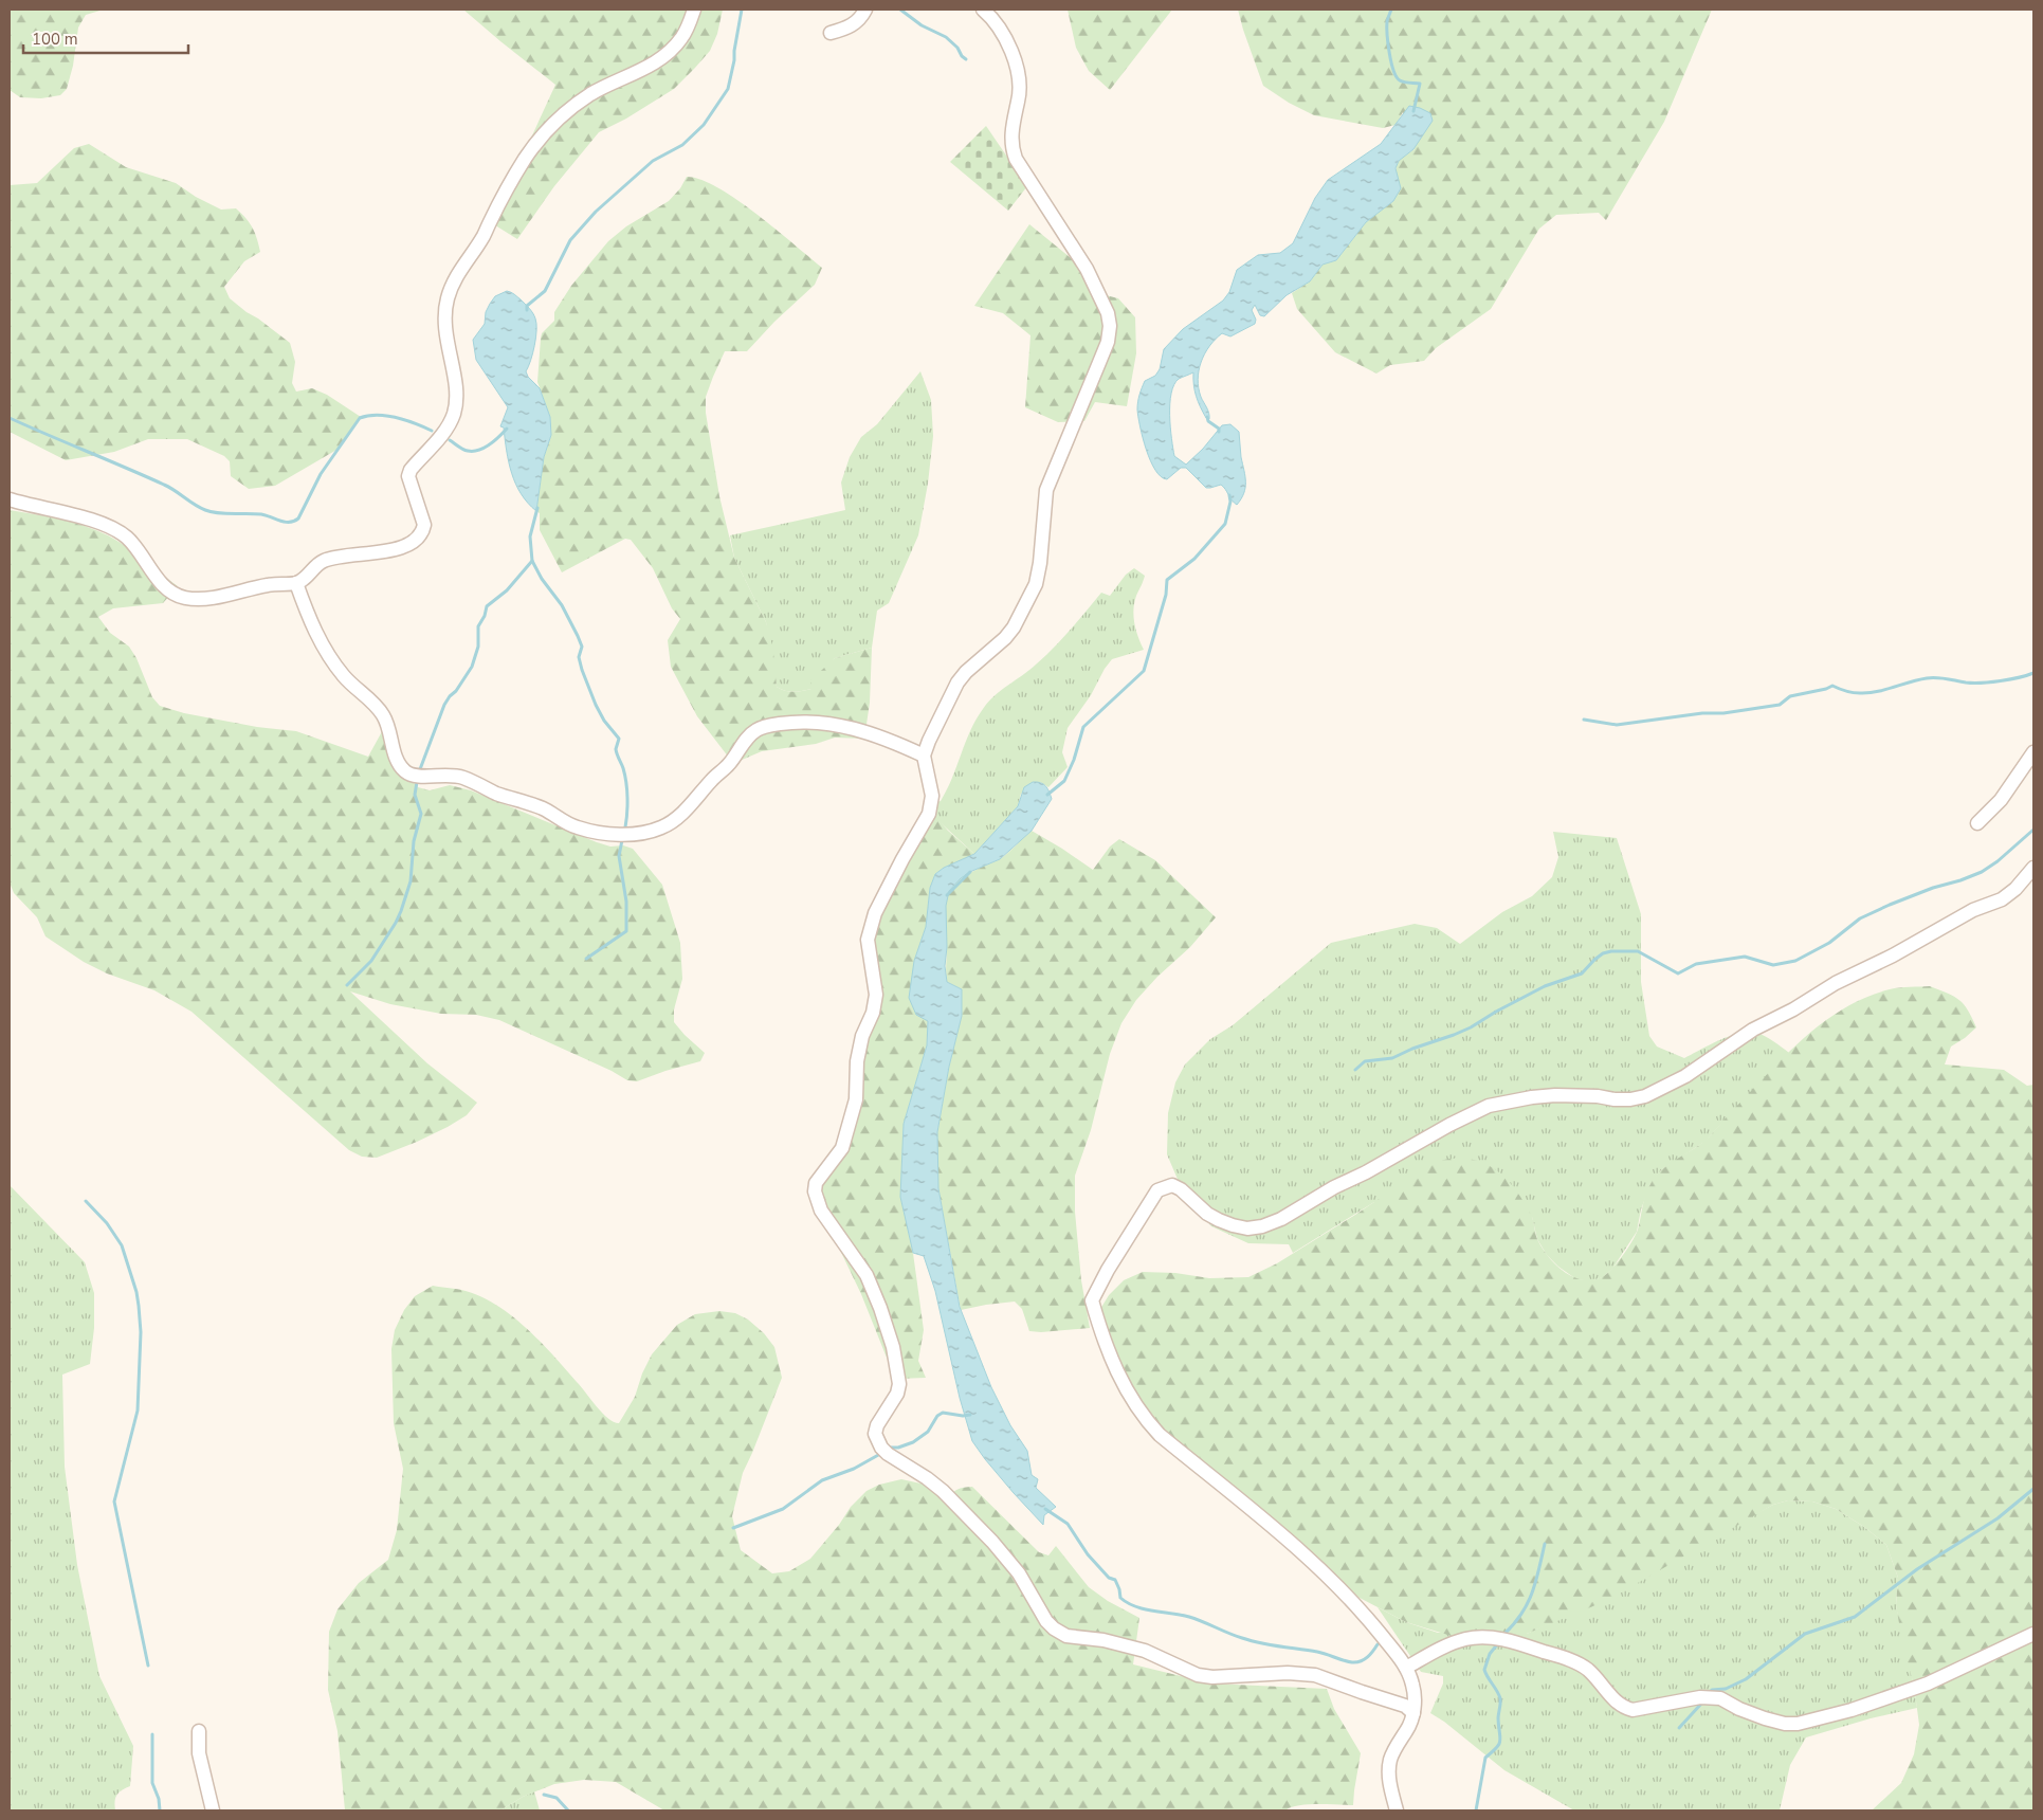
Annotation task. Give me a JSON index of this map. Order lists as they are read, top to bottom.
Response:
{
  "scale_bar": "100 m"
}
